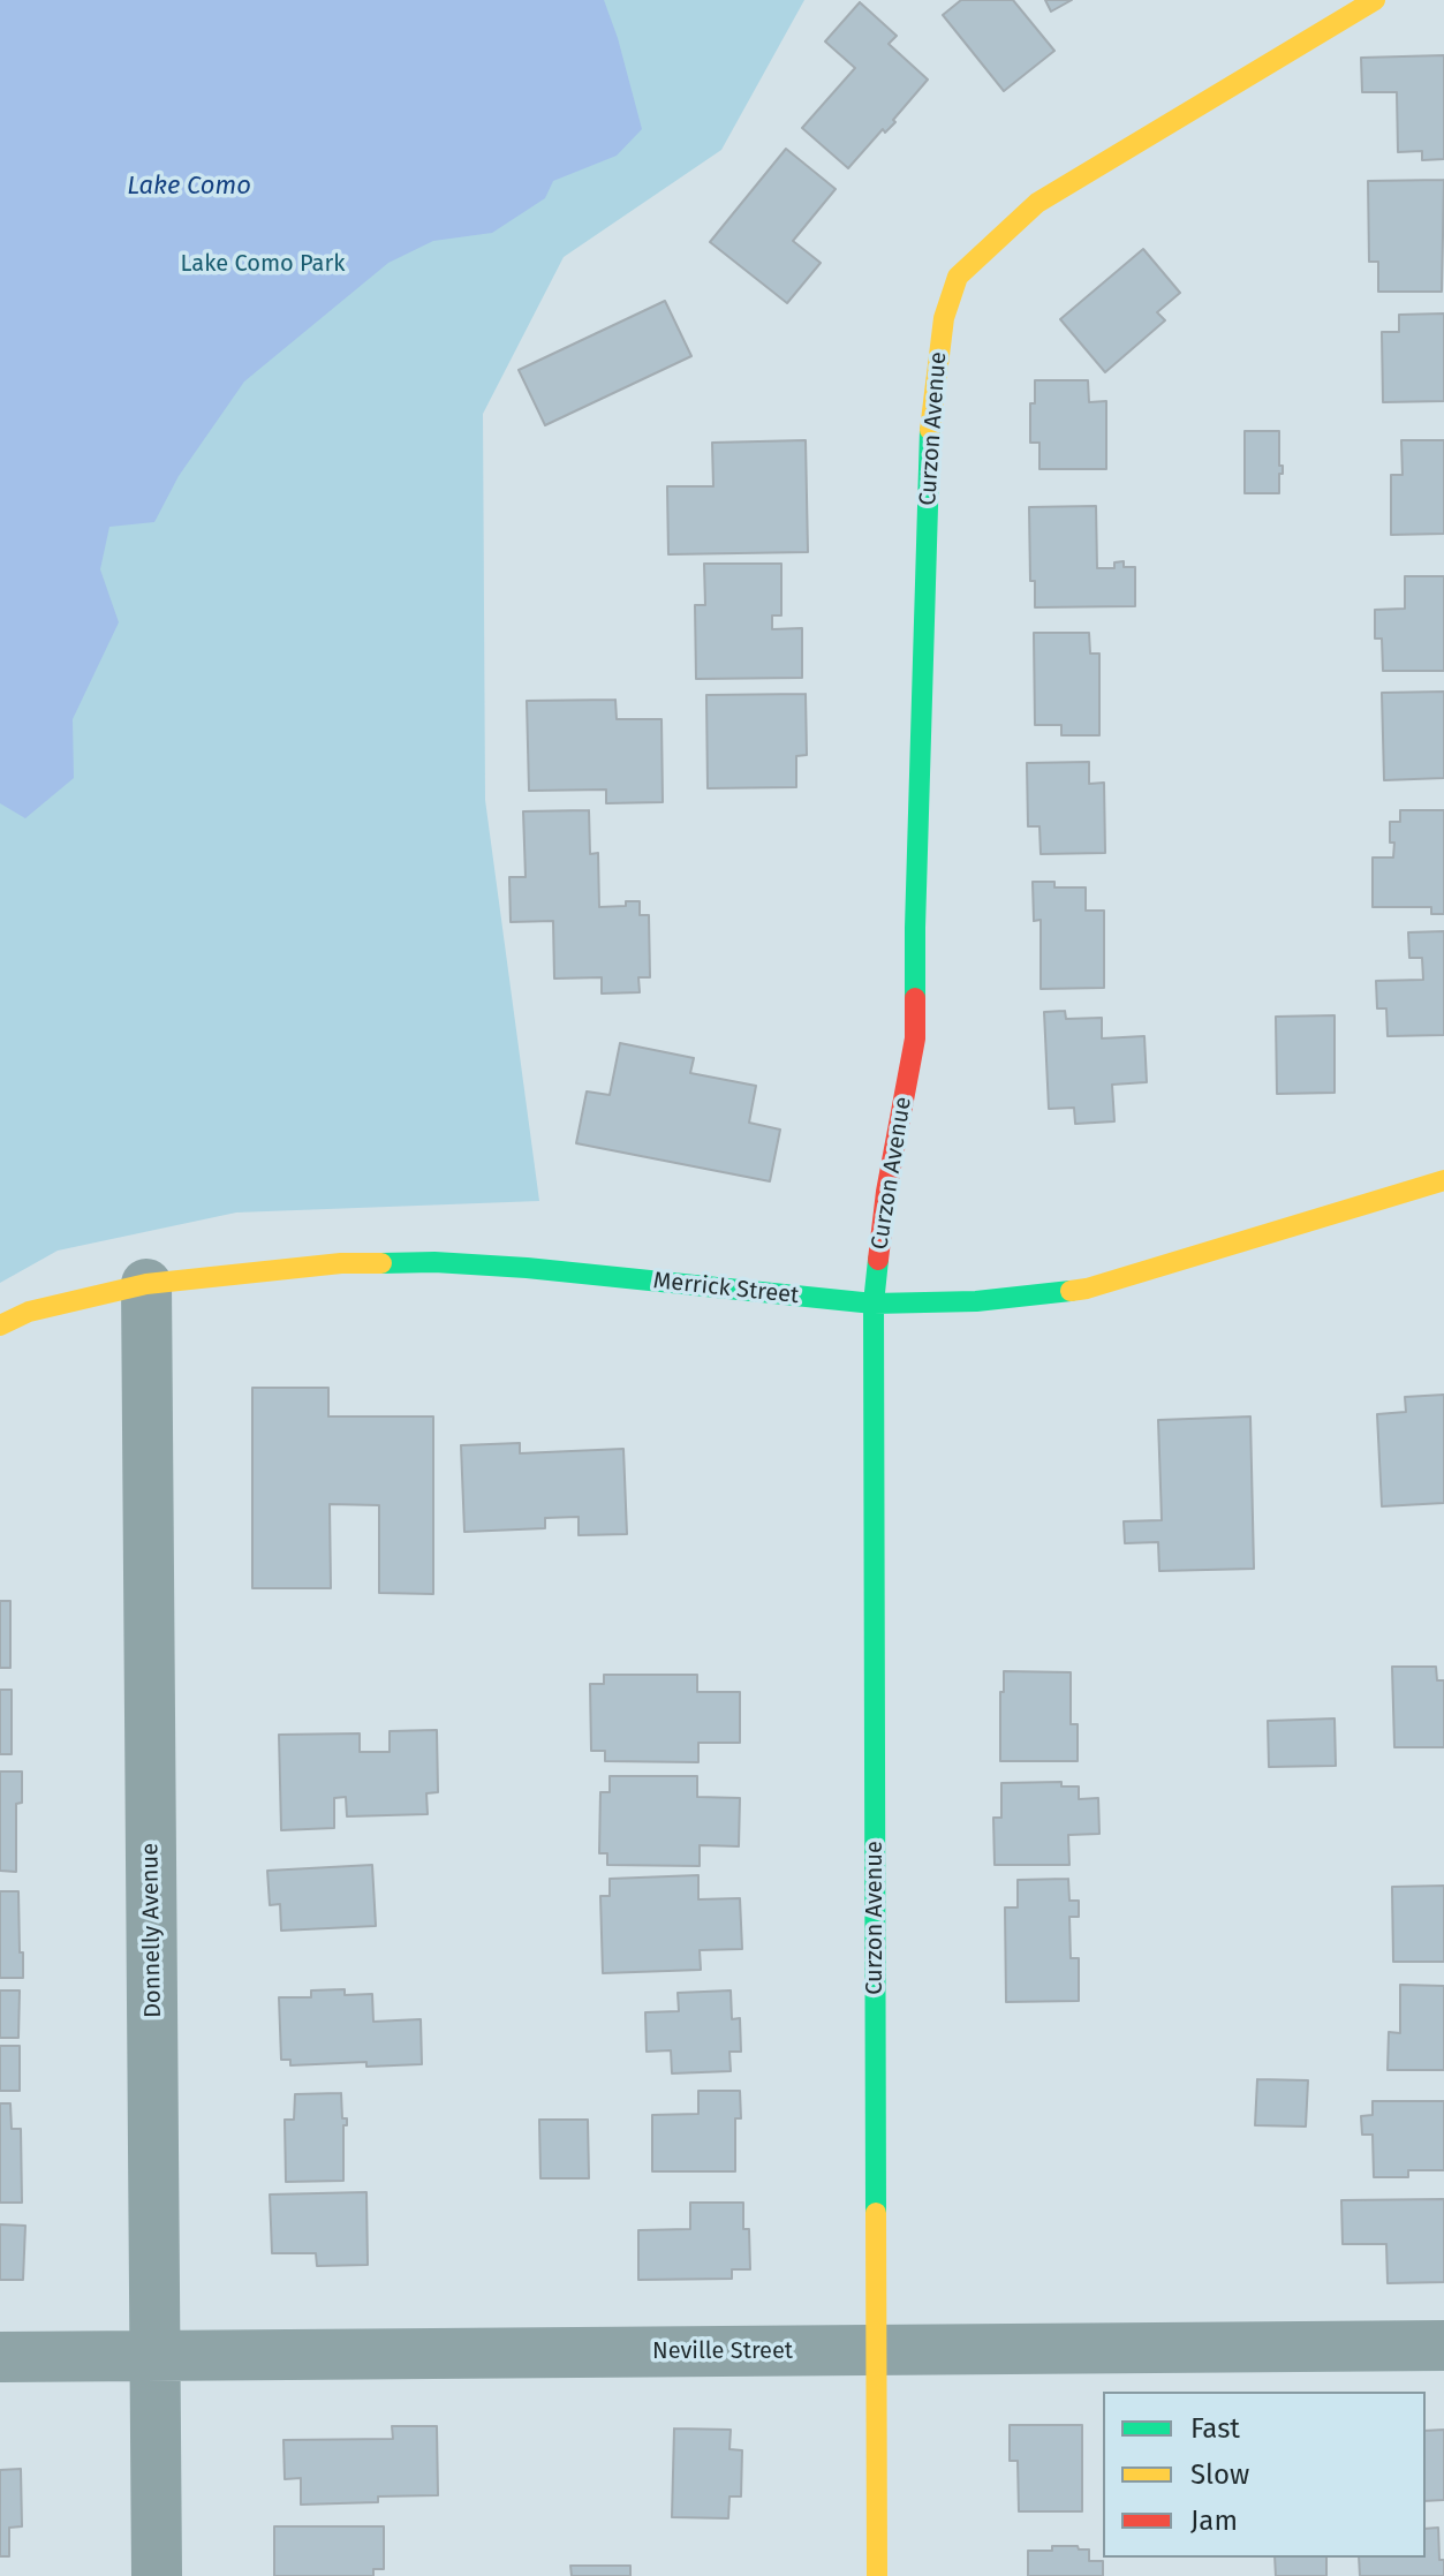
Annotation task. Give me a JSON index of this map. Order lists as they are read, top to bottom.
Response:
{
  "streets": {
    "street": [
      "Curzon Avenue",
      "Merrick Street",
      "Donnelly Avenue",
      "Neville Street"
    ]
  },
  "crossings": [
    ["Curzon Avenue", "Merrick Street"],
    ["Curzon Avenue", "Neville Street"],
    ["Merrick Street", "Donnelly Avenue"],
    ["Donnelly Avenue", "Neville Street"]
  ],
  "water": ["Lake Como"],
  "parks": ["Lake Como Park"],
  "legend": ["Fast", "Slow", "Jam"]
}
